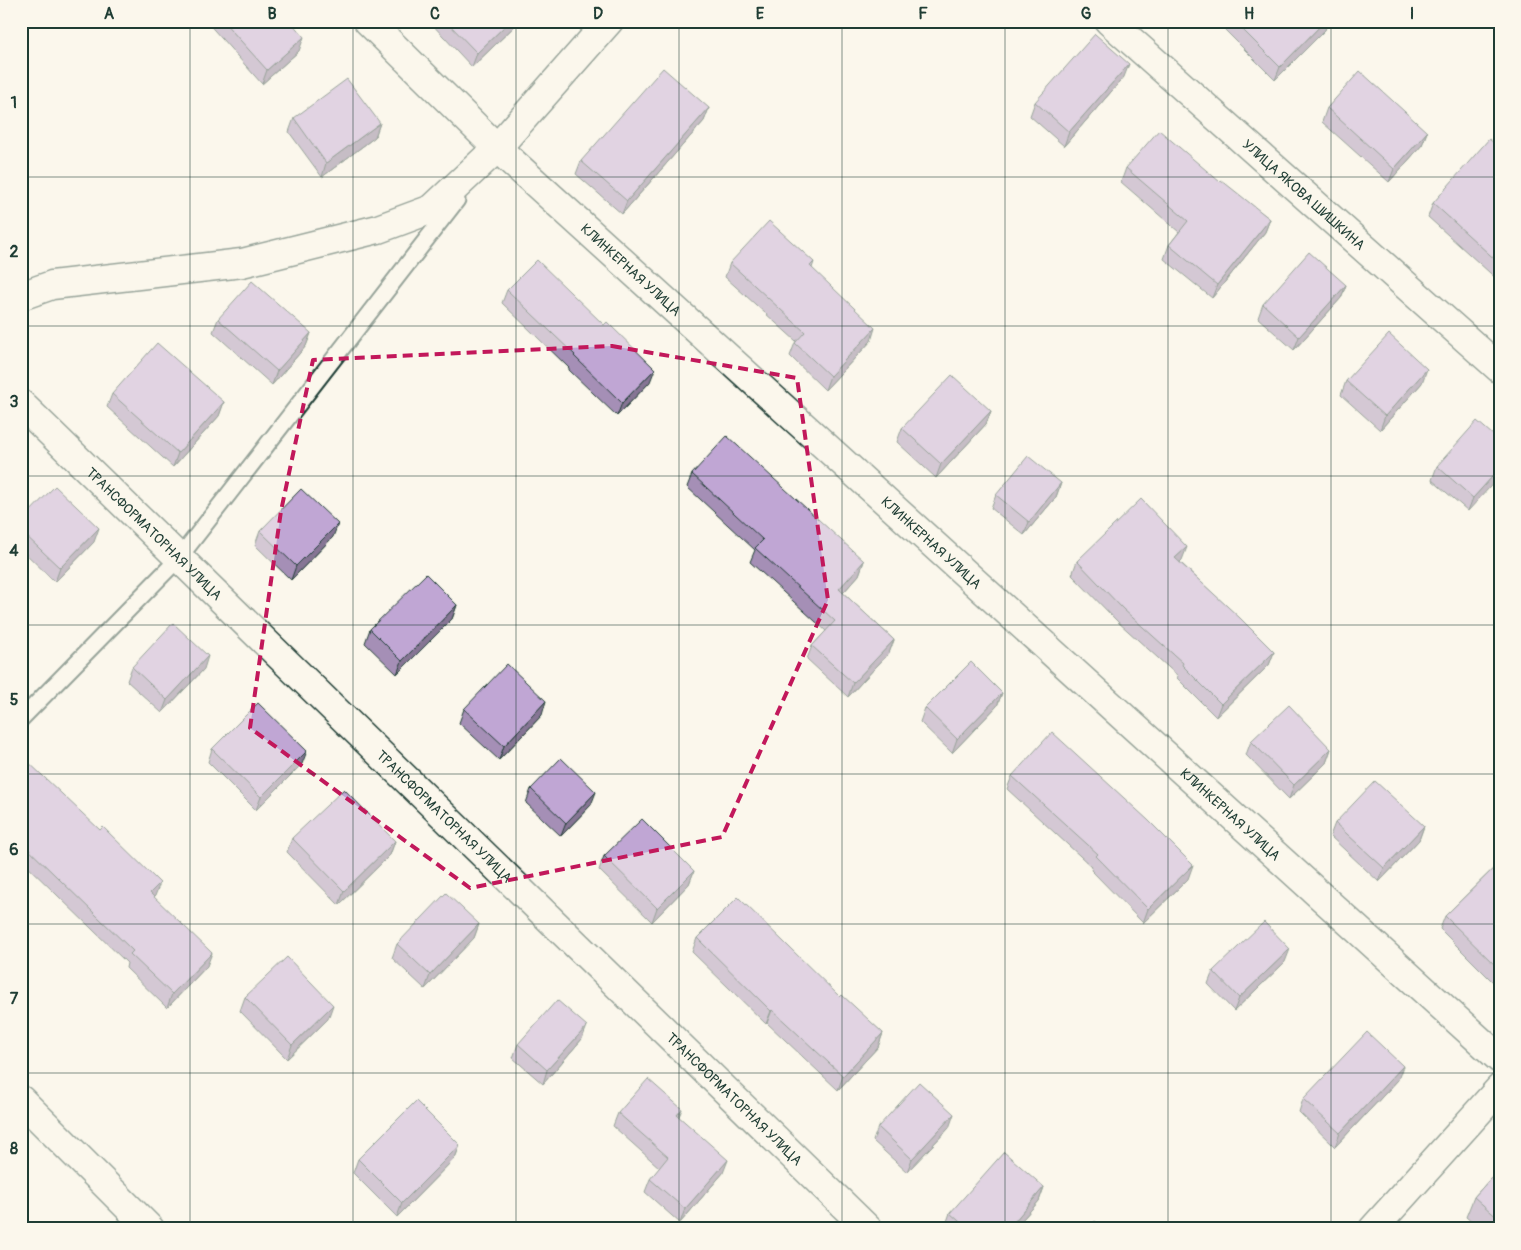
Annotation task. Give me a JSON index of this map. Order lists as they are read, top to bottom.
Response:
{
  "streets": {
    "street": ["УЛИЦА ЯКОВА ШИШКИНА", "КЛИНКЕРНАЯ УЛИЦА", "ТРАНСФОРМАТОРНАЯ УЛИЦА"]
  },
  "grid": {
    "columns": [
      "A",
      "B",
      "C",
      "D",
      "E",
      "F",
      "G",
      "H",
      "I"
    ],
    "rows": [
      "1",
      "2",
      "3",
      "4",
      "5",
      "6",
      "7",
      "8"
    ]
  }
}
